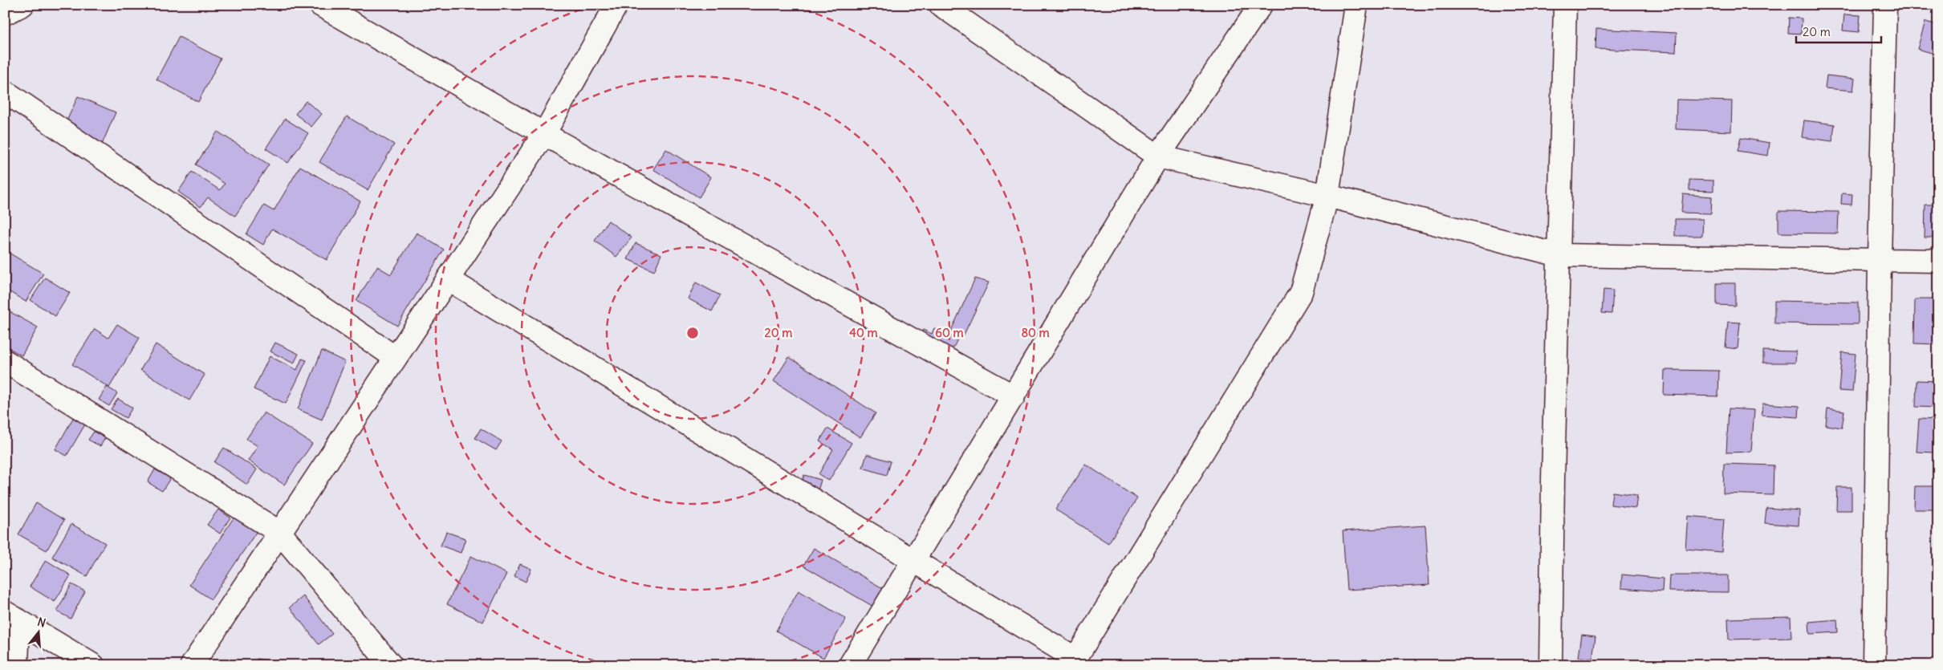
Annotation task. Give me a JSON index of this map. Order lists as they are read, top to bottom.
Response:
{
  "scale_bar": "20 m",
  "north": "top",
  "rings": [
    "20 m",
    "40 m",
    "60 m",
    "80 m"
  ]
}
